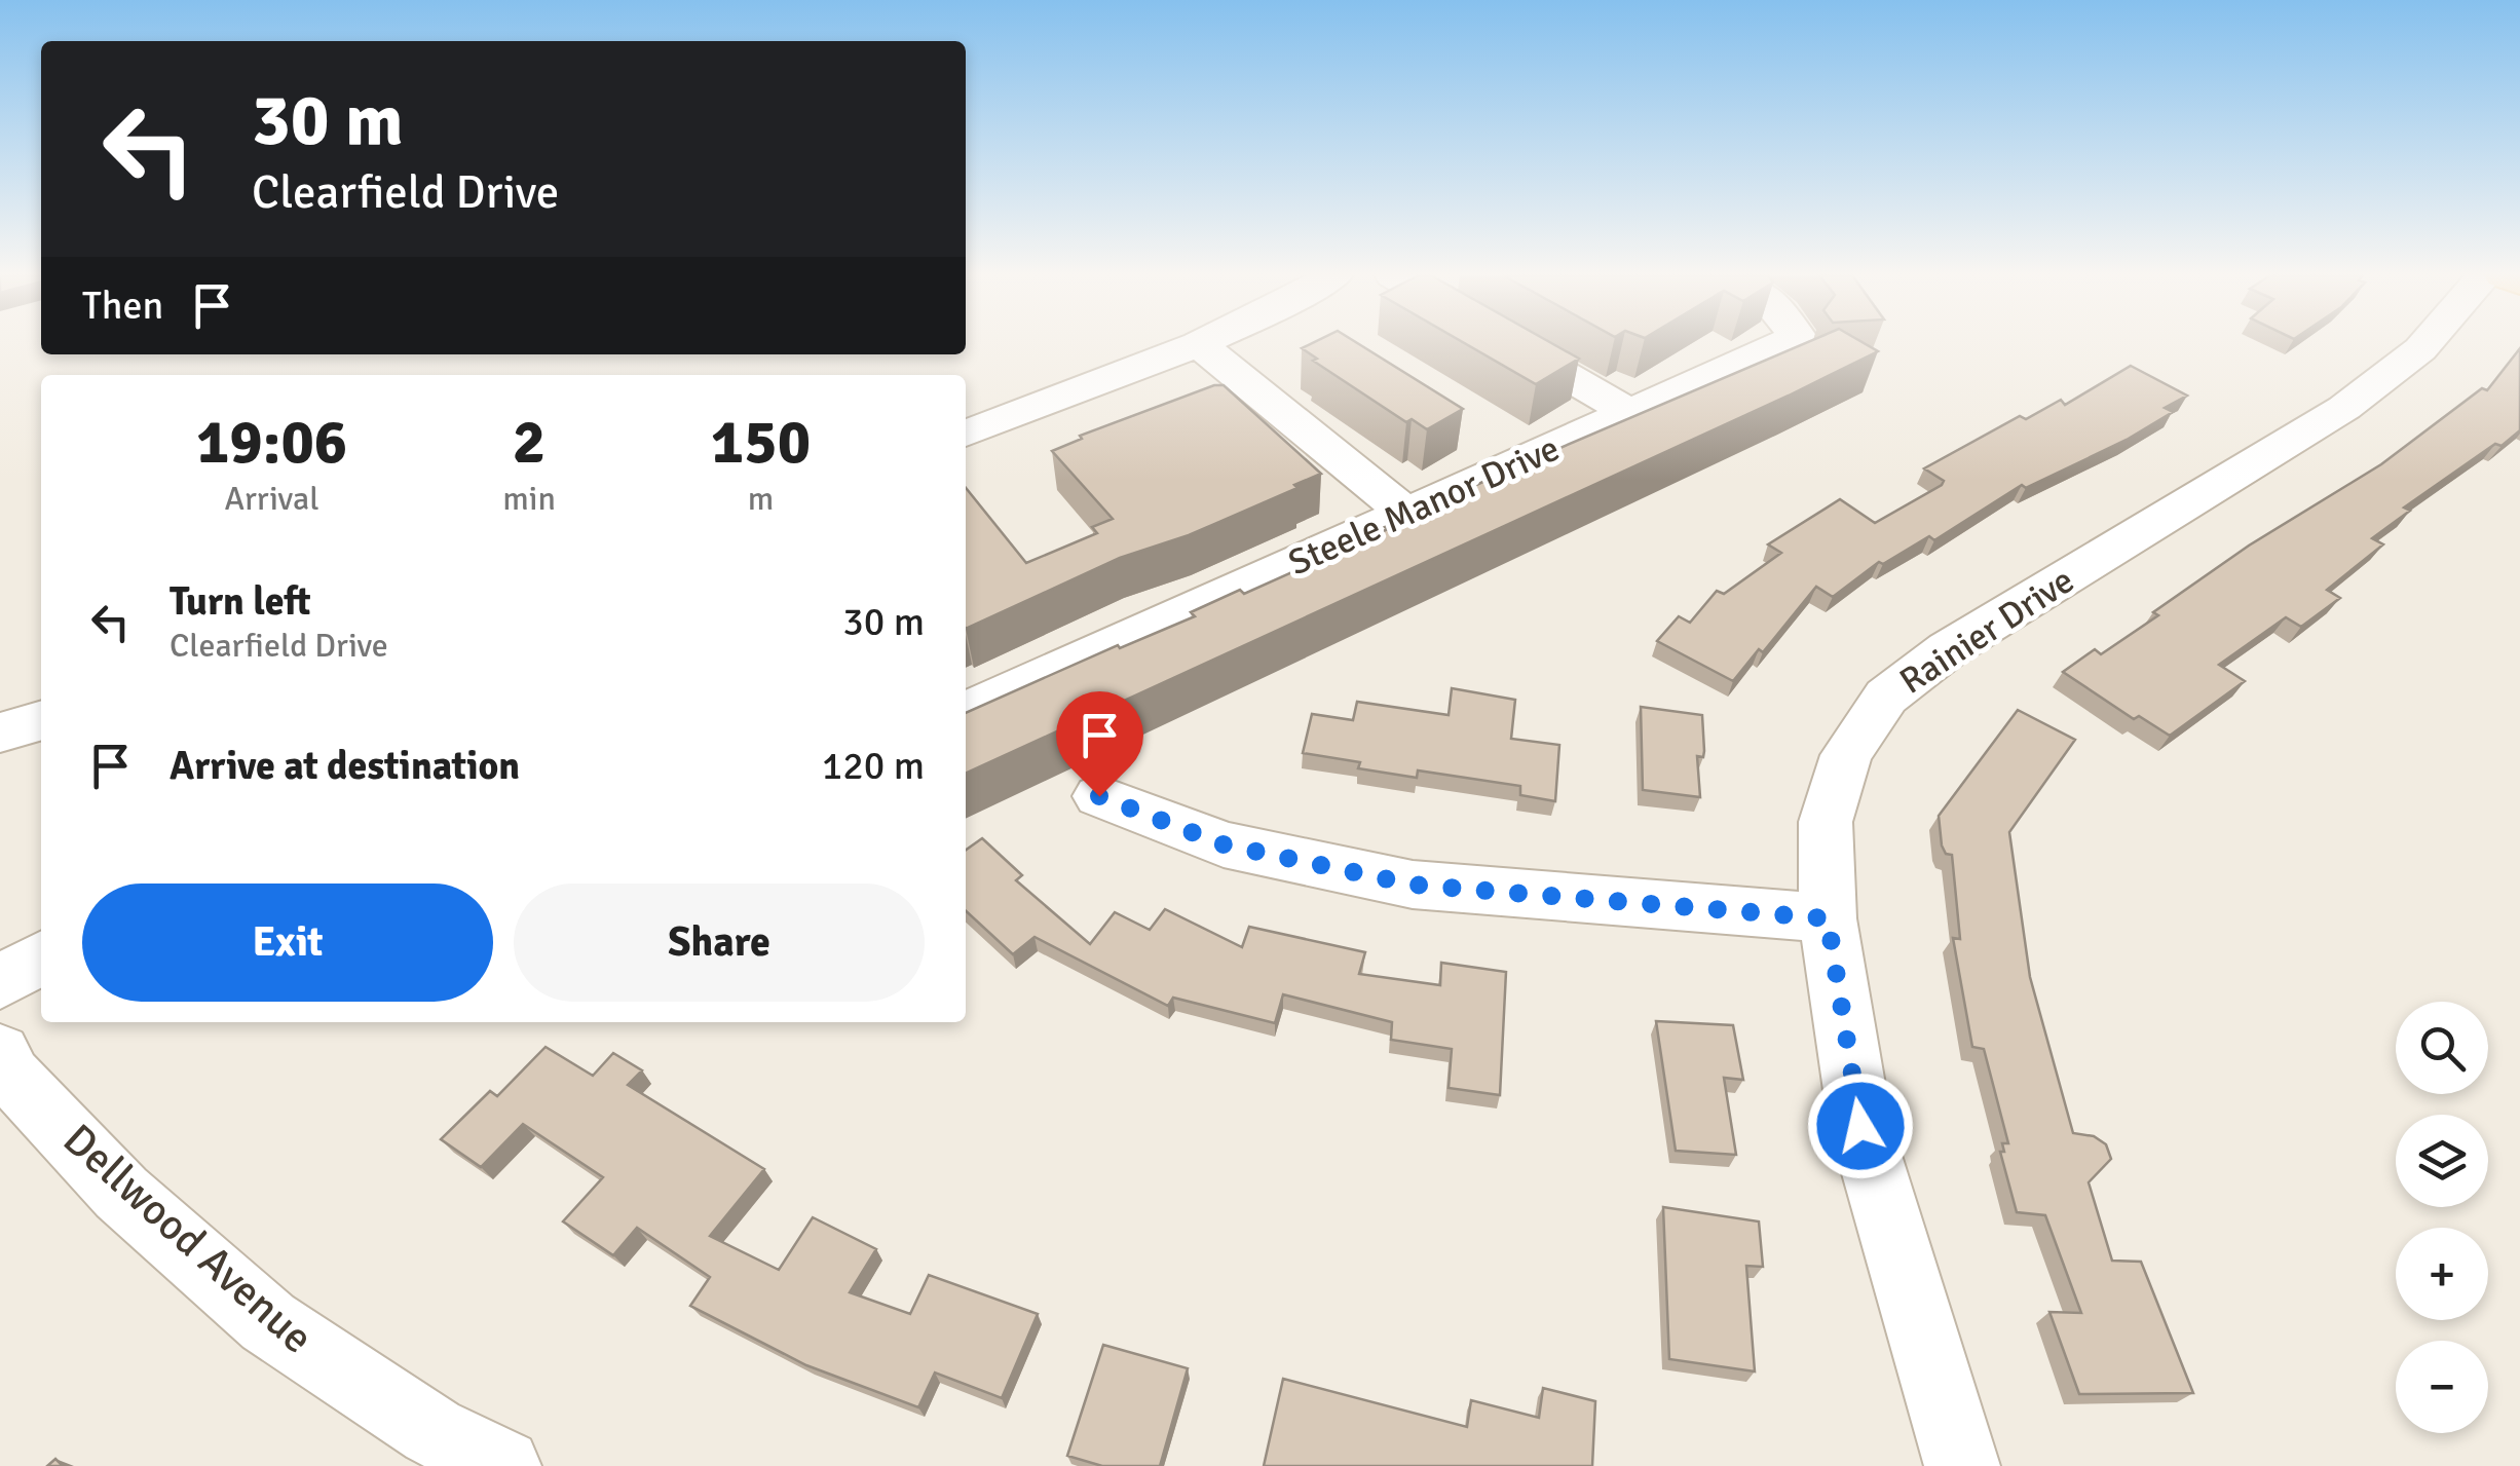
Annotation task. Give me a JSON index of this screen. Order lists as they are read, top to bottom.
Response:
{
  "streets": {
    "street": ["Steele Manor Drive", "Rainier Drive", "Dellwood Avenue"]
  },
  "page": {
    "turn": ["30 m", "Clearfield Drive"],
    "then": "Then",
    "eta": [
      "19:06",
      "Arrival",
      "2",
      "min",
      "150",
      "m"
    ],
    "list": [
      {
        "name": "Turn left",
        "note": "Clearfield Drive",
        "value": "30 m"
      },
      {
        "name": "Arrive at destination",
        "value": "120 m"
      }
    ],
    "buttons": ["Exit", "Share"],
    "map_buttons": ["+", "−"]
  }
}
